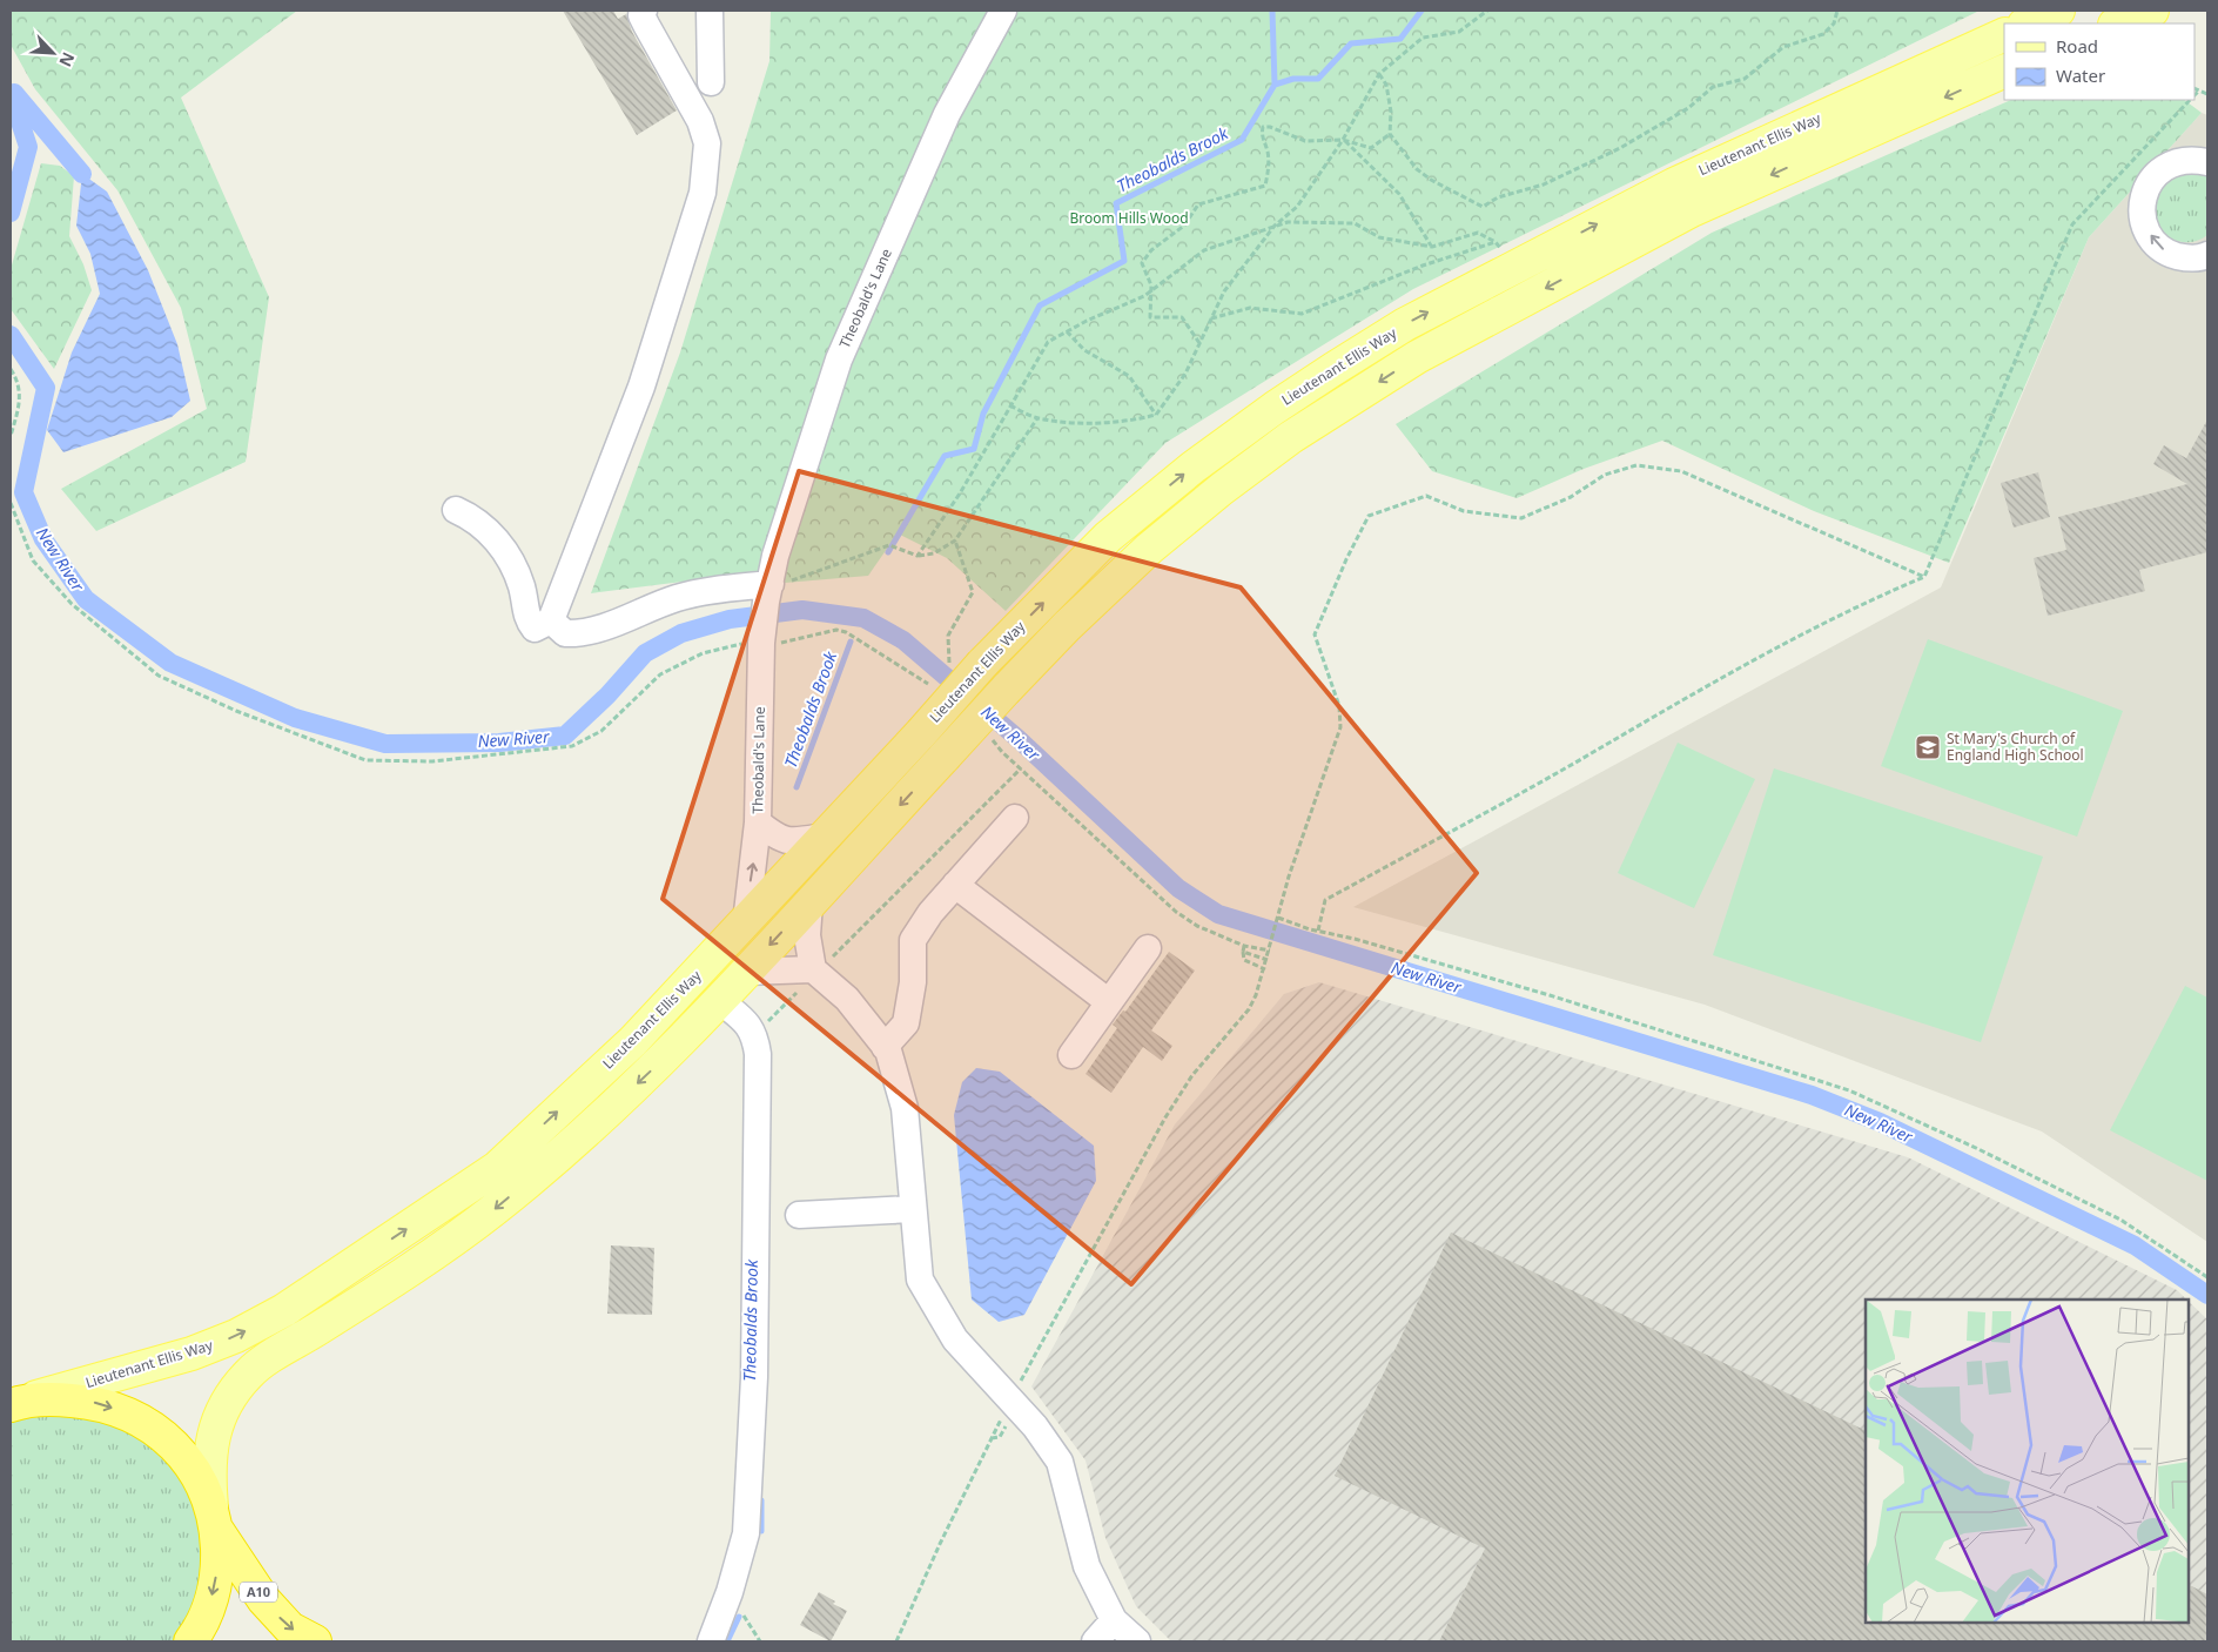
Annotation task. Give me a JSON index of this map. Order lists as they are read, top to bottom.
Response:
{
  "streets": {
    "highway": ["A10"],
    "main road": ["Lieutenant Ellis Way"],
    "street": ["Theobald's Lane"]
  },
  "crossings": [
    ["Lieutenant Ellis Way", "Theobald's Lane"]
  ],
  "water": ["Theobalds Brook", "New River"],
  "parks": ["Broom Hills Wood"],
  "places": {
    "school or university": ["St Mary's Church of England High School"]
  },
  "legend": ["Road", "Water"],
  "north": "bottom right"
}
